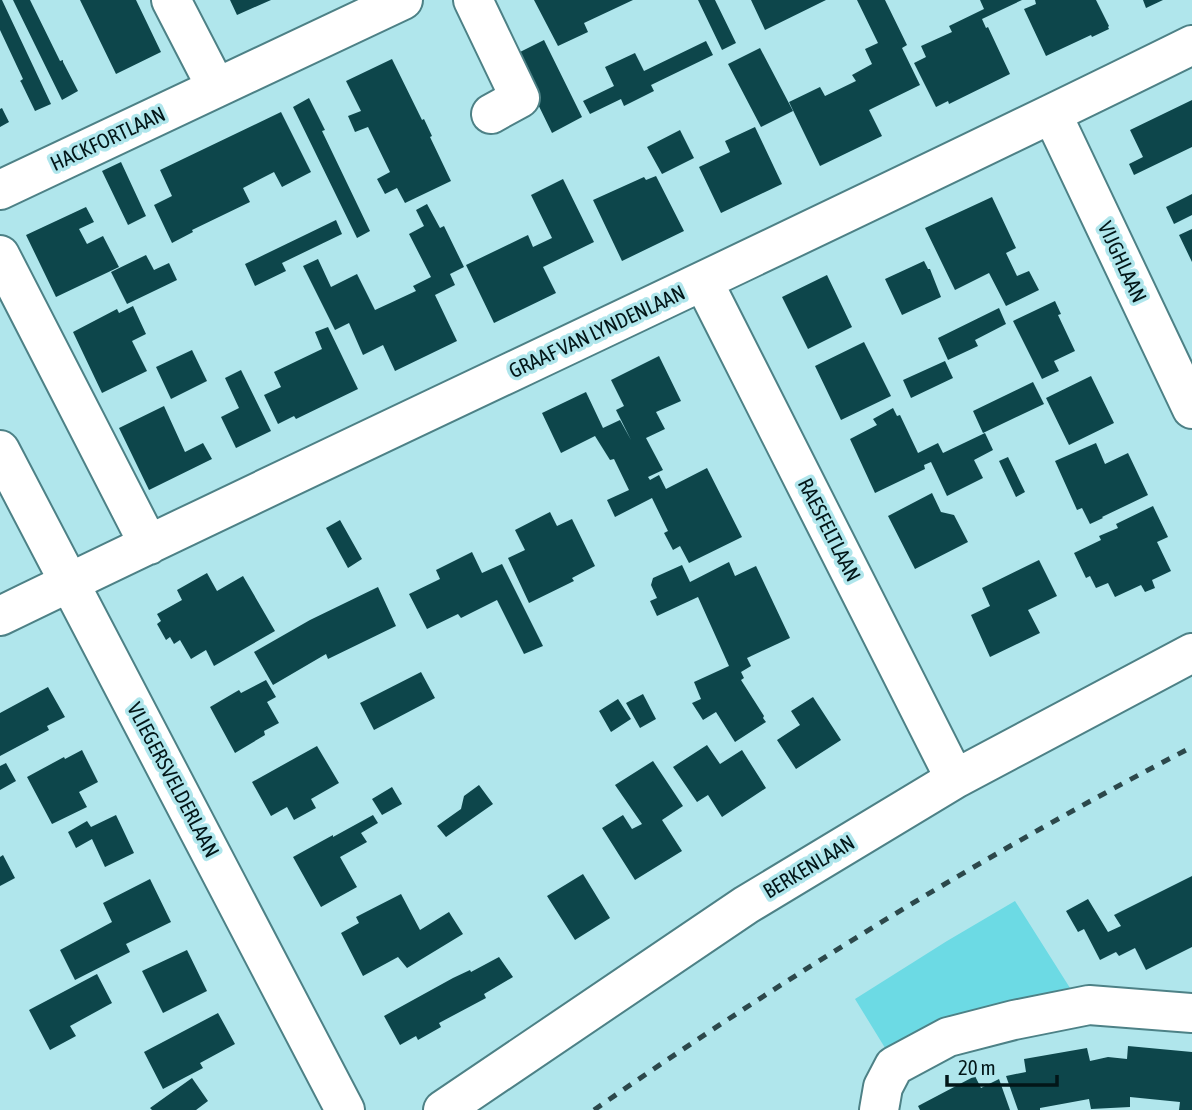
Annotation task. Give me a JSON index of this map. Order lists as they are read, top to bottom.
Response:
{
  "streets": {
    "street": [
      "HACKFORTLAAN",
      "VIJGHLAAN",
      "GRAAF VAN LYNDENLAAN",
      "RAESFELTLAAN",
      "VLIEGERSVELDERLAAN",
      "BERKENLAAN"
    ]
  },
  "crossings": [
    ["VIJGHLAAN", "GRAAF VAN LYNDENLAAN"],
    ["GRAAF VAN LYNDENLAAN", "RAESFELTLAAN"],
    ["GRAAF VAN LYNDENLAAN", "VLIEGERSVELDERLAAN"],
    ["RAESFELTLAAN", "BERKENLAAN"]
  ],
  "scale_bar": "20 m"
}
